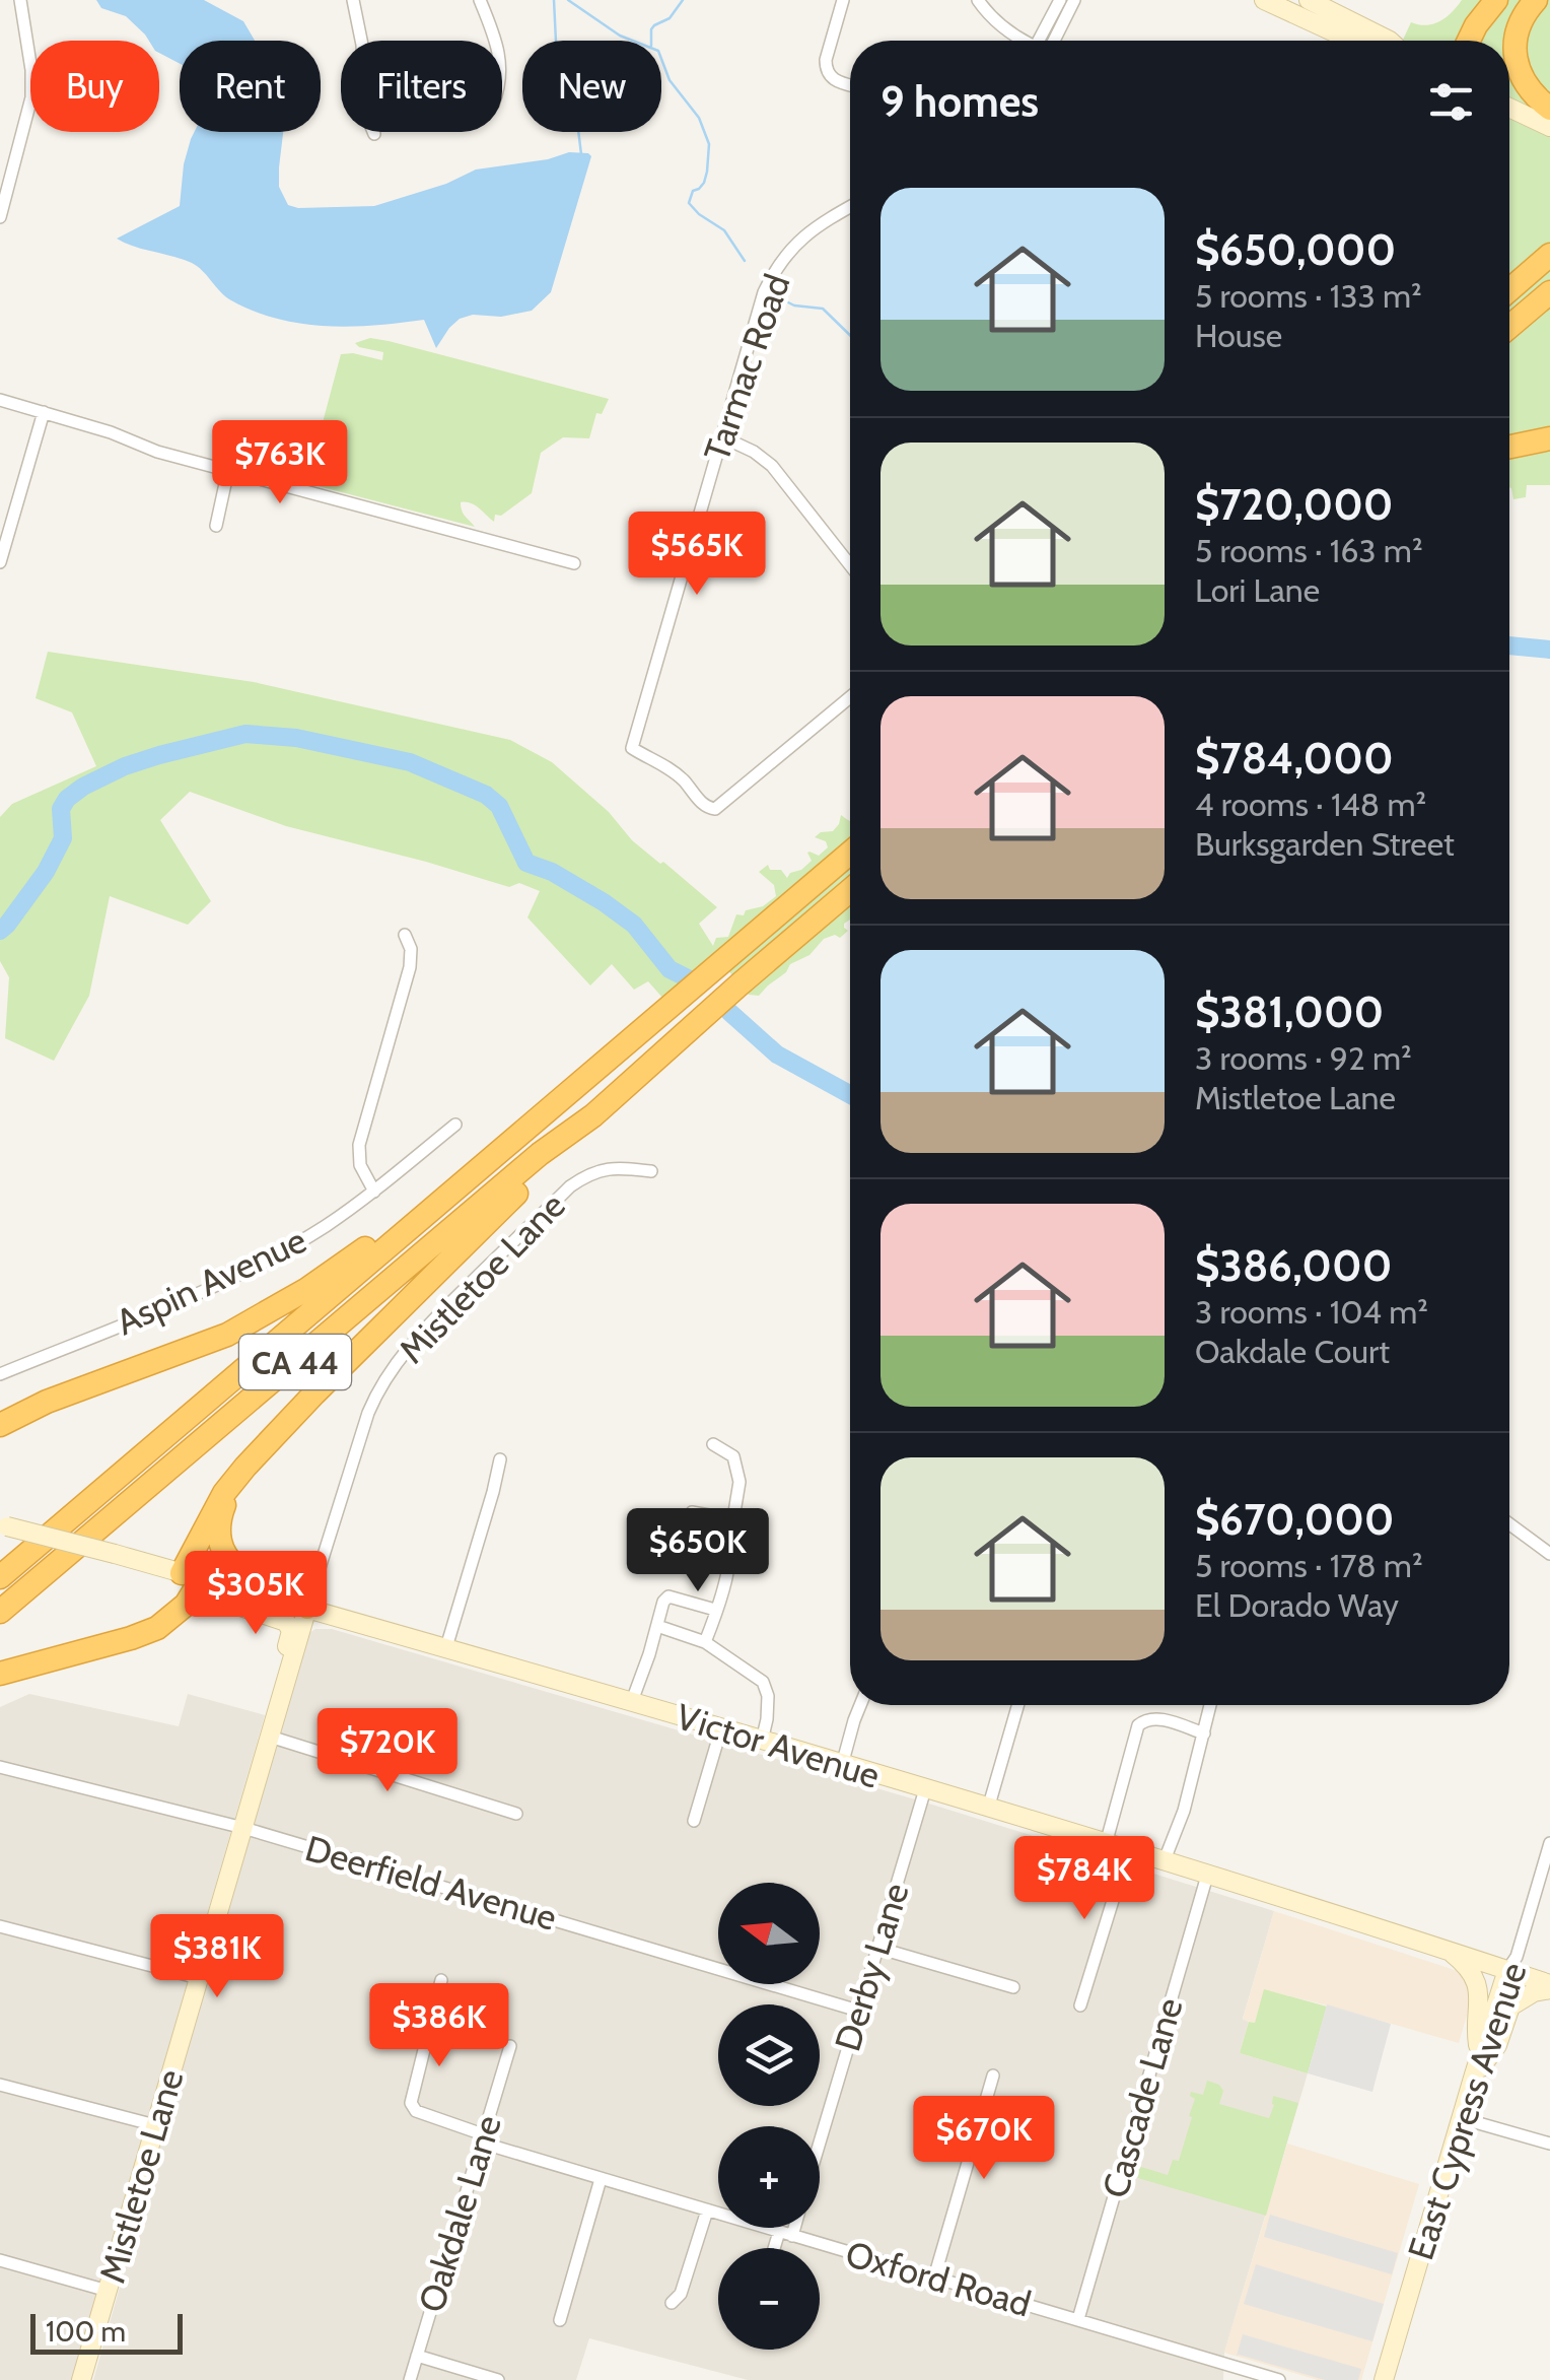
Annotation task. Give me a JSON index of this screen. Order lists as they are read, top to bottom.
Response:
{
  "streets": {
    "highway": ["CA 44"],
    "main road": ["Mistletoe Lane", "Victor Avenue", "East Cypress Avenue"],
    "street": [
      "Tarmac Road",
      "Aspin Avenue",
      "Deerfield Avenue",
      "Derby Lane",
      "Cascade Lane",
      "Oakdale Lane",
      "Oxford Road"
    ]
  },
  "crossings": [
    ["Mistletoe Lane", "Victor Avenue"],
    ["Mistletoe Lane", "Deerfield Avenue"],
    ["Victor Avenue", "Derby Lane"],
    ["Victor Avenue", "Cascade Lane"],
    ["Victor Avenue", "East Cypress Avenue"],
    ["Deerfield Avenue", "Derby Lane"],
    ["Derby Lane", "Oxford Road"],
    ["Cascade Lane", "Oxford Road"],
    ["Oakdale Lane", "Oxford Road"]
  ],
  "scale_bar": "100 m",
  "north": "left",
  "page": {
    "chip": [
      "Buy",
      "Rent",
      "Filters",
      "New"
    ],
    "heading": "9 homes",
    "list": [
      {
        "name": "$650,000",
        "note": "5 rooms · 133 m² · House"
      },
      {
        "name": "$720,000",
        "note": "5 rooms · 163 m² · Lori Lane"
      },
      {
        "name": "$784,000",
        "note": "4 rooms · 148 m² · Burksgarden Street"
      },
      {
        "name": "$381,000",
        "note": "3 rooms · 92 m² · Mistletoe Lane"
      },
      {
        "name": "$386,000",
        "note": "3 rooms · 104 m² · Oakdale Court"
      },
      {
        "name": "$670,000",
        "note": "5 rooms · 178 m² · El Dorado Way"
      }
    ],
    "price": [
      "$763K",
      "$565K",
      "$650K",
      "$305K",
      "$720K",
      "$784K",
      "$381K",
      "$386K",
      "$670K"
    ],
    "map_buttons": ["+", "−"],
    "scale": "100 m"
  }
}
